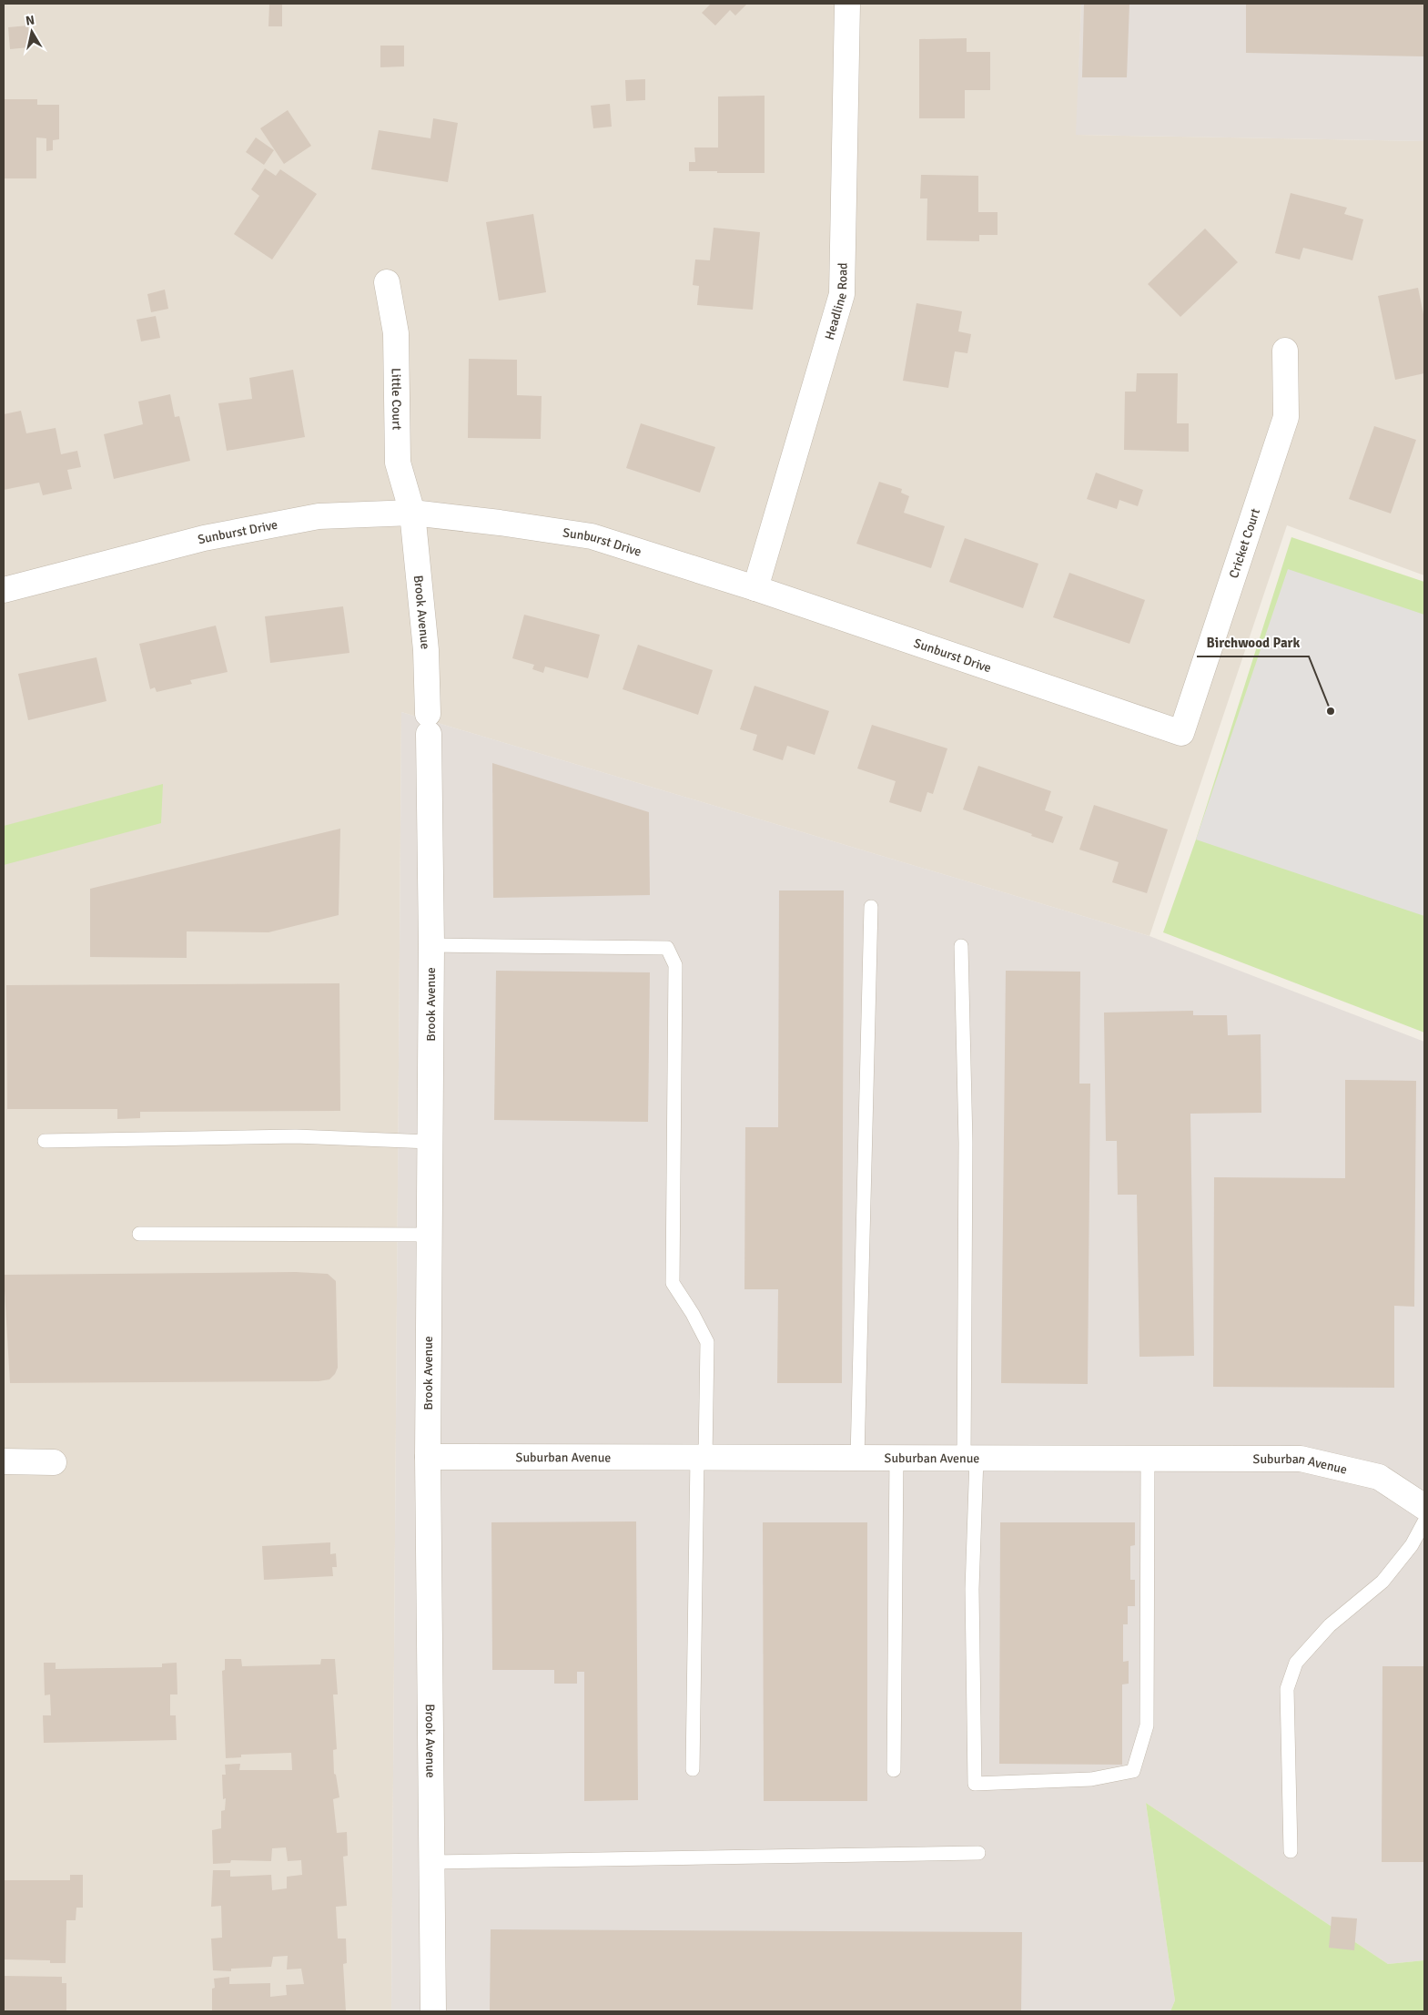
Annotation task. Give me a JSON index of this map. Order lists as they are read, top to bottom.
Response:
{
  "streets": {
    "street": [
      "Headline Road",
      "Little Court",
      "Sunburst Drive",
      "Cricket Court",
      "Brook Avenue",
      "Suburban Avenue"
    ]
  },
  "crossings": [
    ["Headline Road", "Sunburst Drive"],
    ["Little Court", "Sunburst Drive"],
    ["Little Court", "Brook Avenue"],
    ["Sunburst Drive", "Cricket Court"],
    ["Sunburst Drive", "Brook Avenue"],
    ["Brook Avenue", "Suburban Avenue"]
  ],
  "places": ["Birchwood Park"],
  "north": "top"
}
